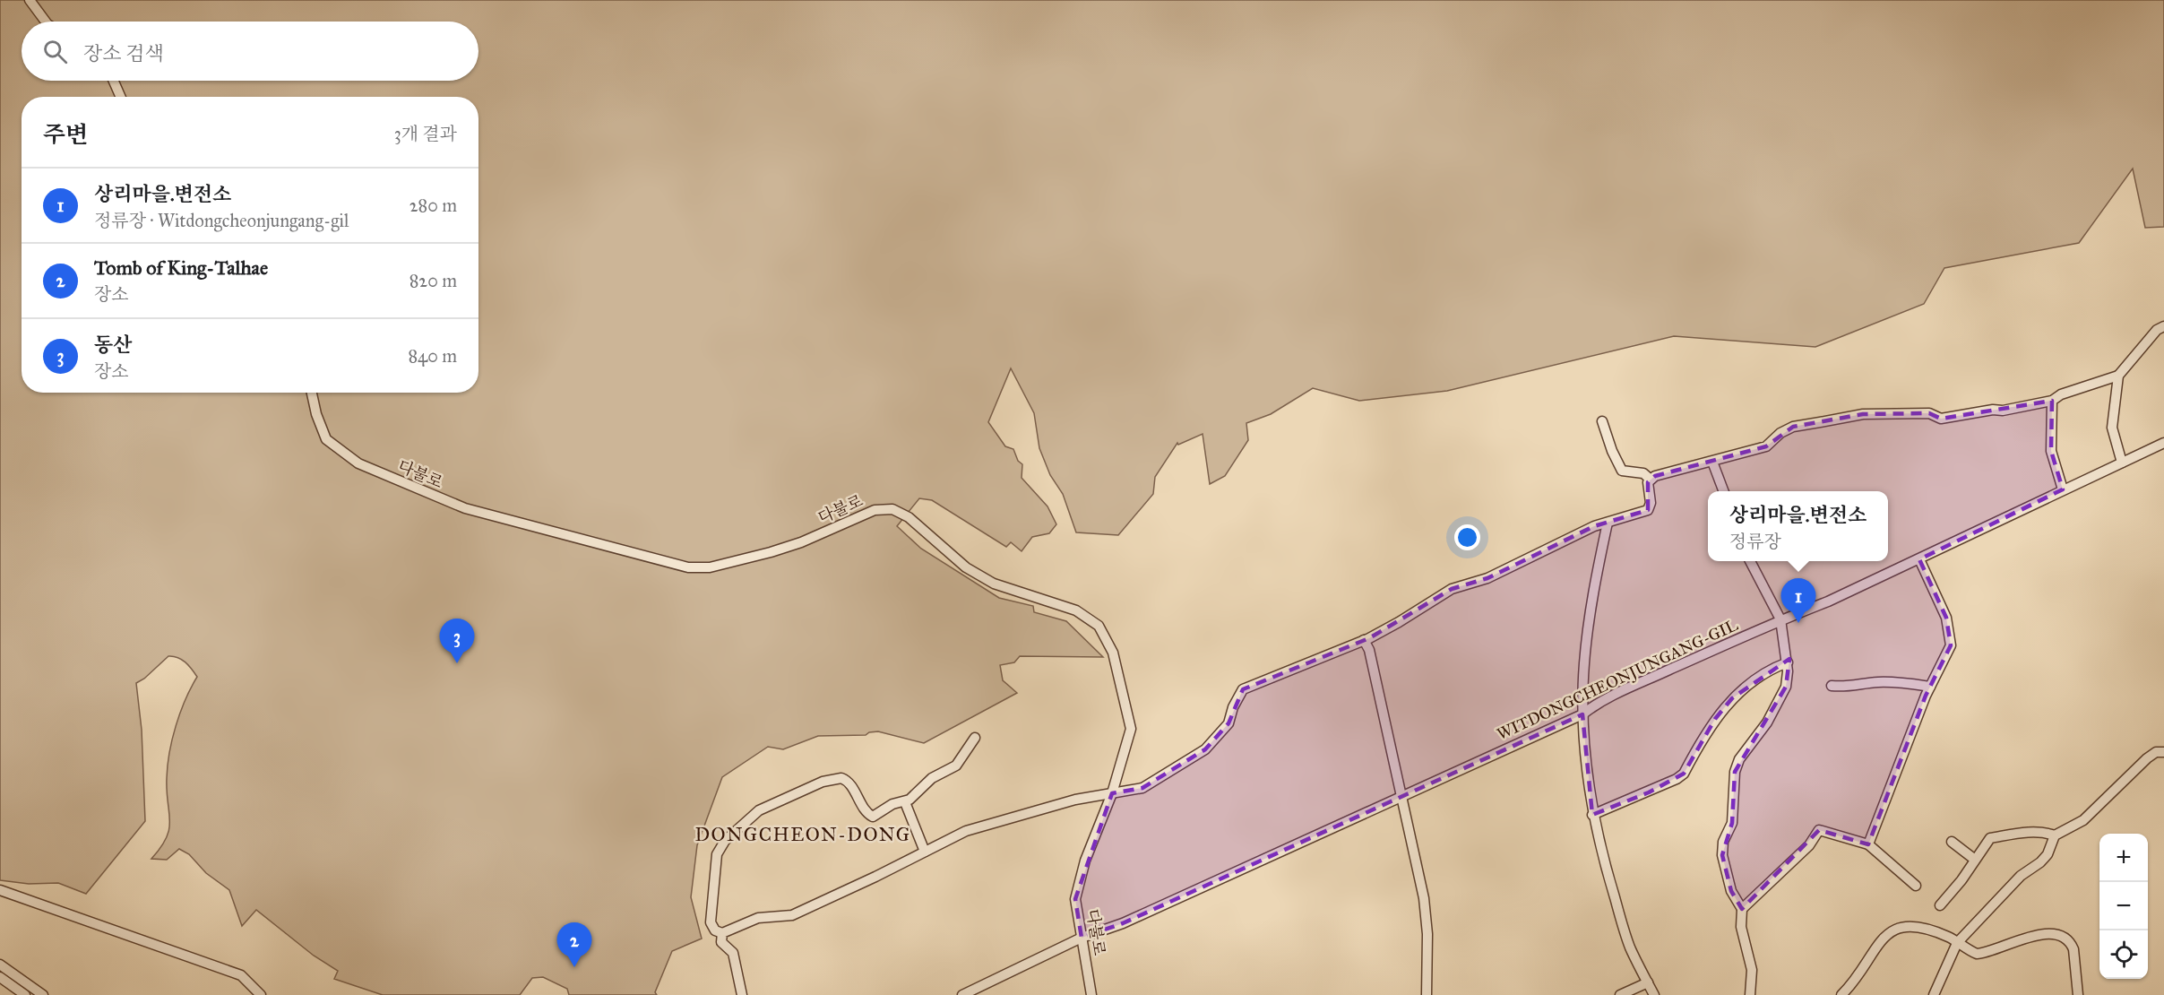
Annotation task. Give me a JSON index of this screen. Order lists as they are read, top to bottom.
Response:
{
  "streets": {
    "street": ["다불로", "WITDONGCHEONJUNGANG-GIL"]
  },
  "crossings": [
    ["다불로", "WITDONGCHEONJUNGANG-GIL"]
  ],
  "districts": ["DONGCHEON-DONG"],
  "page": {
    "search": "장소 검색",
    "heading": ["주변", "3개 결과"],
    "list": [
      {
        "mark": "1",
        "name": "상리마을.변전소",
        "note": "정류장 · Witdongcheonjungang-gil",
        "value": "280 m"
      },
      {
        "mark": "2",
        "name": "Tomb of King-Talhae",
        "note": "장소",
        "value": "820 m"
      },
      {
        "mark": "3",
        "name": "동산",
        "note": "장소",
        "value": "840 m"
      }
    ],
    "popup": ["상리마을.변전소", "정류장"],
    "pins": ["1", "3", "2"],
    "map_buttons": ["+", "−"]
  }
}
